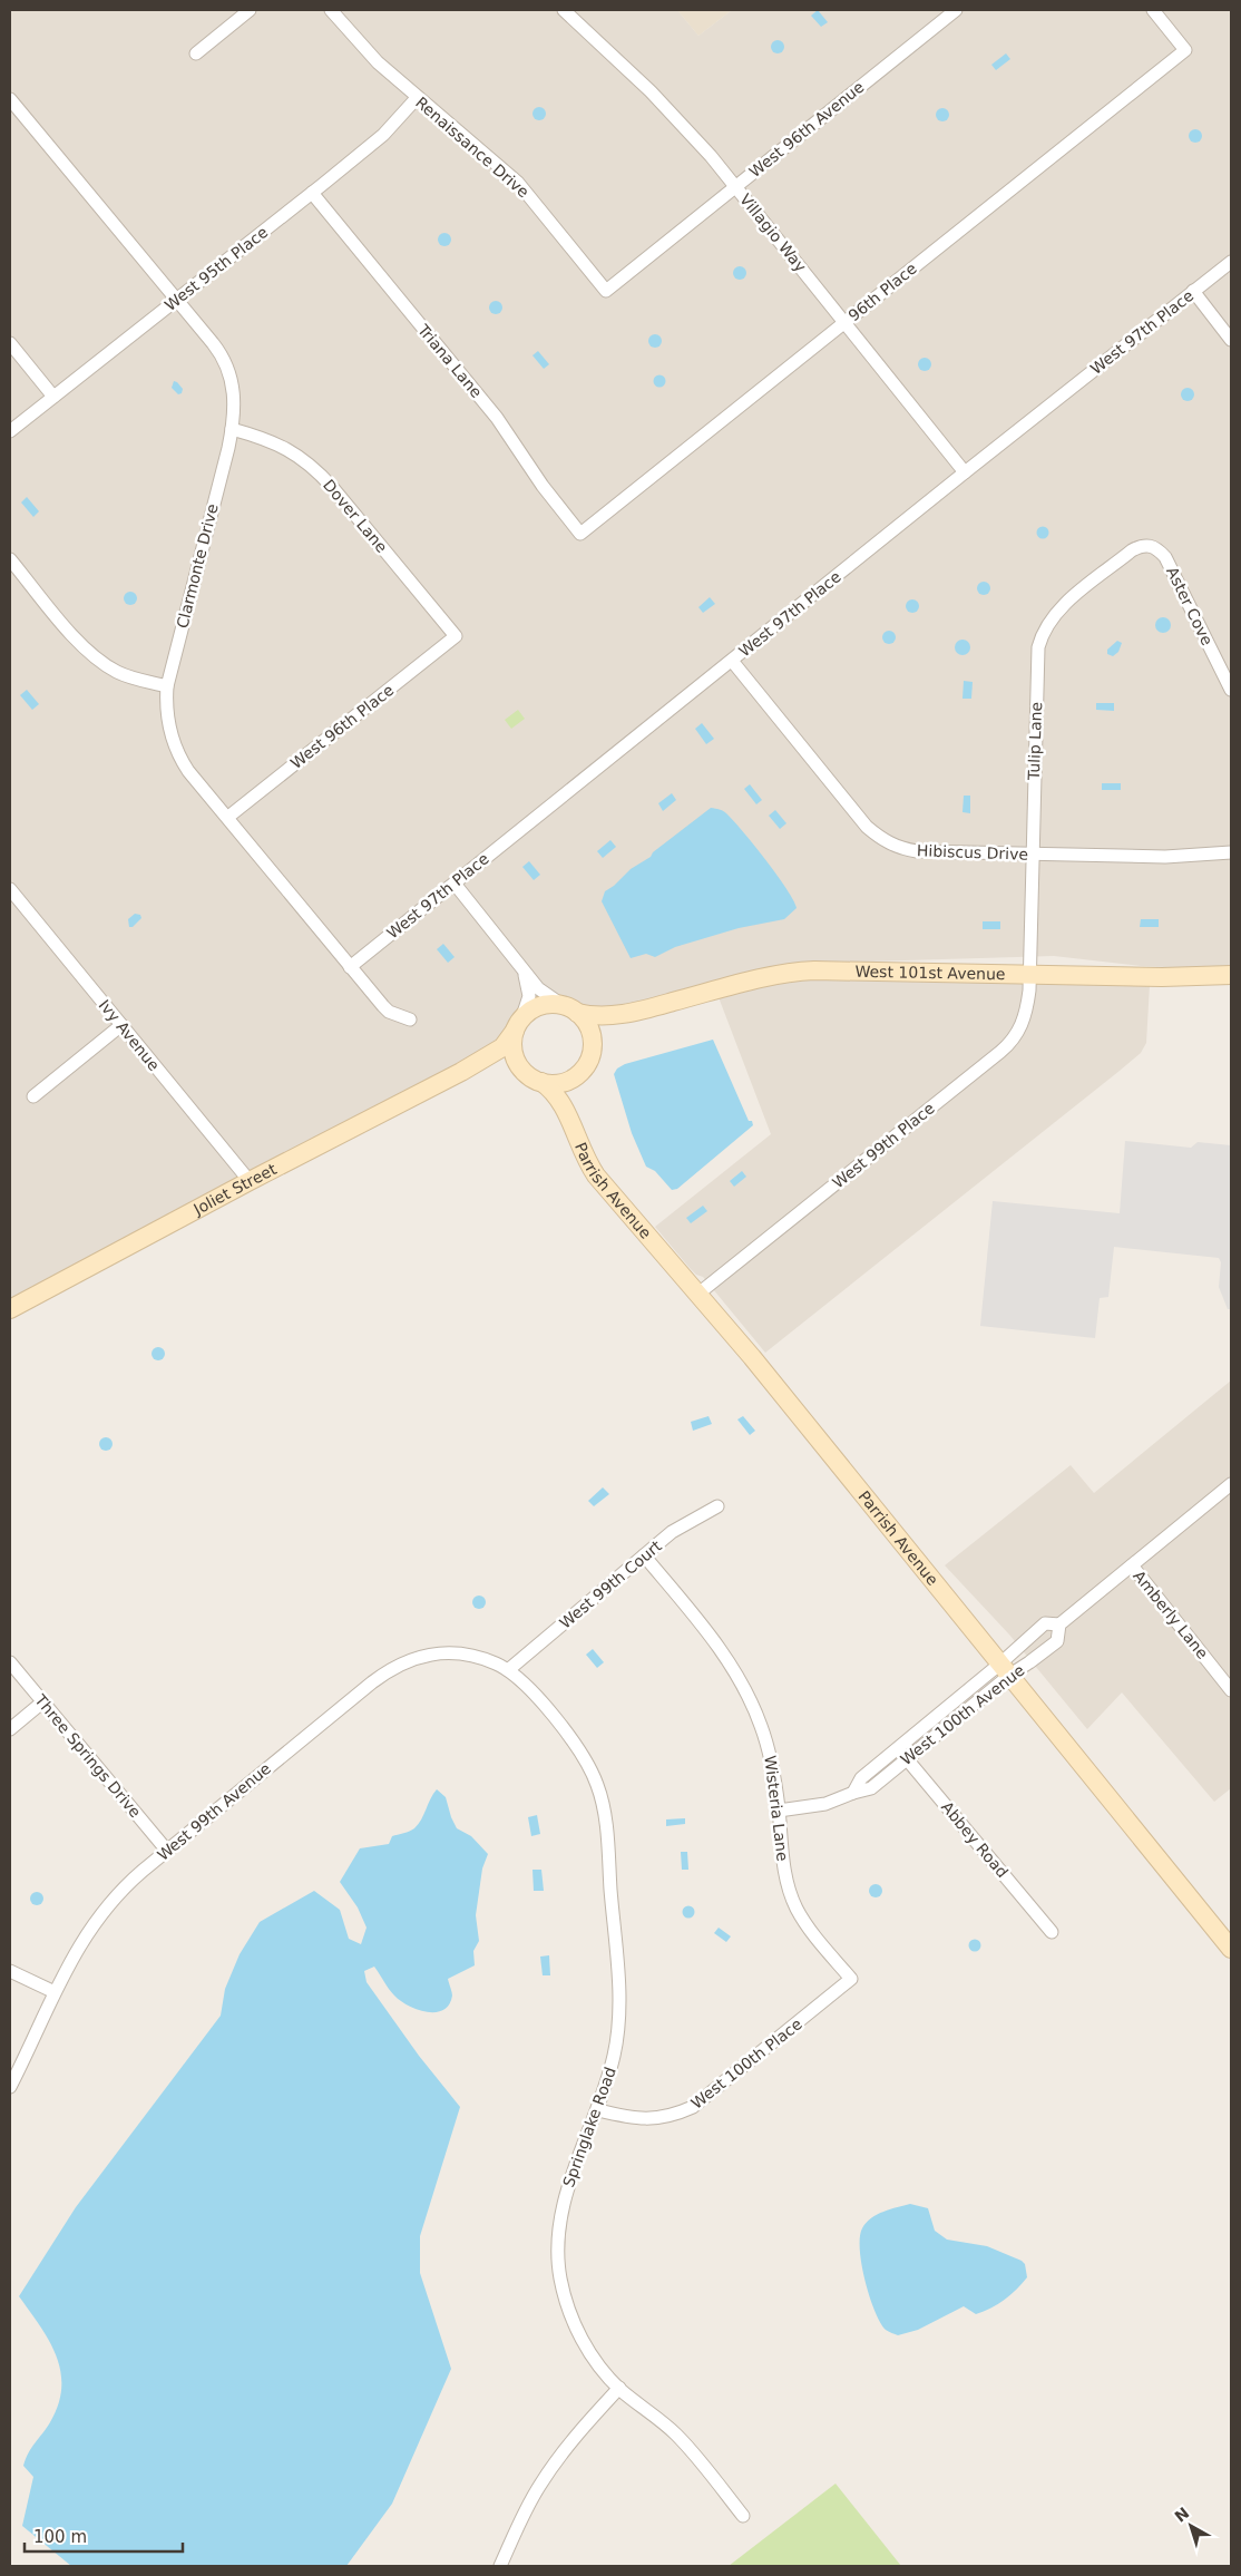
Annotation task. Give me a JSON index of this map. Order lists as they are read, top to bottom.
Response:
{
  "streets": {
    "street": [
      "West 96th Avenue",
      "Renaissance Drive",
      "Villagio Way",
      "West 95th Place",
      "96th Place",
      "West 97th Place",
      "Triana Lane",
      "Dover Lane",
      "Clarmonte Drive",
      "Aster Cove",
      "West 96th Place",
      "Tulip Lane",
      "Hibiscus Drive",
      "West 101st Avenue",
      "Ivy Avenue",
      "West 99th Place",
      "Parrish Avenue",
      "Joliet Street",
      "West 99th Court",
      "Amberly Lane",
      "West 100th Avenue",
      "Three Springs Drive",
      "Wisteria Lane",
      "West 99th Avenue",
      "Abbey Road",
      "West 100th Place",
      "Springlake Road"
    ]
  },
  "crossings": [
    ["West 96th Avenue", "Renaissance Drive"],
    ["West 96th Avenue", "Villagio Way"],
    ["Renaissance Drive", "West 95th Place"],
    ["Villagio Way", "96th Place"],
    ["Villagio Way", "West 97th Place"],
    ["West 95th Place", "Triana Lane"],
    ["West 95th Place", "Clarmonte Drive"],
    ["96th Place", "Triana Lane"],
    ["West 97th Place", "Clarmonte Drive"],
    ["West 97th Place", "Hibiscus Drive"],
    ["Dover Lane", "Clarmonte Drive"],
    ["Dover Lane", "West 96th Place"],
    ["Clarmonte Drive", "West 96th Place"],
    ["Aster Cove", "Tulip Lane"],
    ["Tulip Lane", "Hibiscus Drive"],
    ["Tulip Lane", "West 101st Avenue"],
    ["Tulip Lane", "West 99th Place"],
    ["West 101st Avenue", "West 99th Place"],
    ["West 101st Avenue", "Parrish Avenue"],
    ["West 101st Avenue", "Joliet Street"],
    ["Ivy Avenue", "Joliet Street"],
    ["West 99th Place", "Parrish Avenue"],
    ["Parrish Avenue", "Joliet Street"],
    ["Parrish Avenue", "West 100th Avenue"],
    ["West 99th Court", "Wisteria Lane"],
    ["West 99th Court", "West 99th Avenue"],
    ["West 99th Court", "Springlake Road"],
    ["Amberly Lane", "West 100th Avenue"],
    ["West 100th Avenue", "Wisteria Lane"],
    ["West 100th Avenue", "Abbey Road"],
    ["Three Springs Drive", "West 99th Avenue"],
    ["Wisteria Lane", "West 100th Place"],
    ["West 99th Avenue", "Springlake Road"],
    ["West 100th Place", "Springlake Road"]
  ],
  "scale_bar": "100 m",
  "north": "top left"
}
